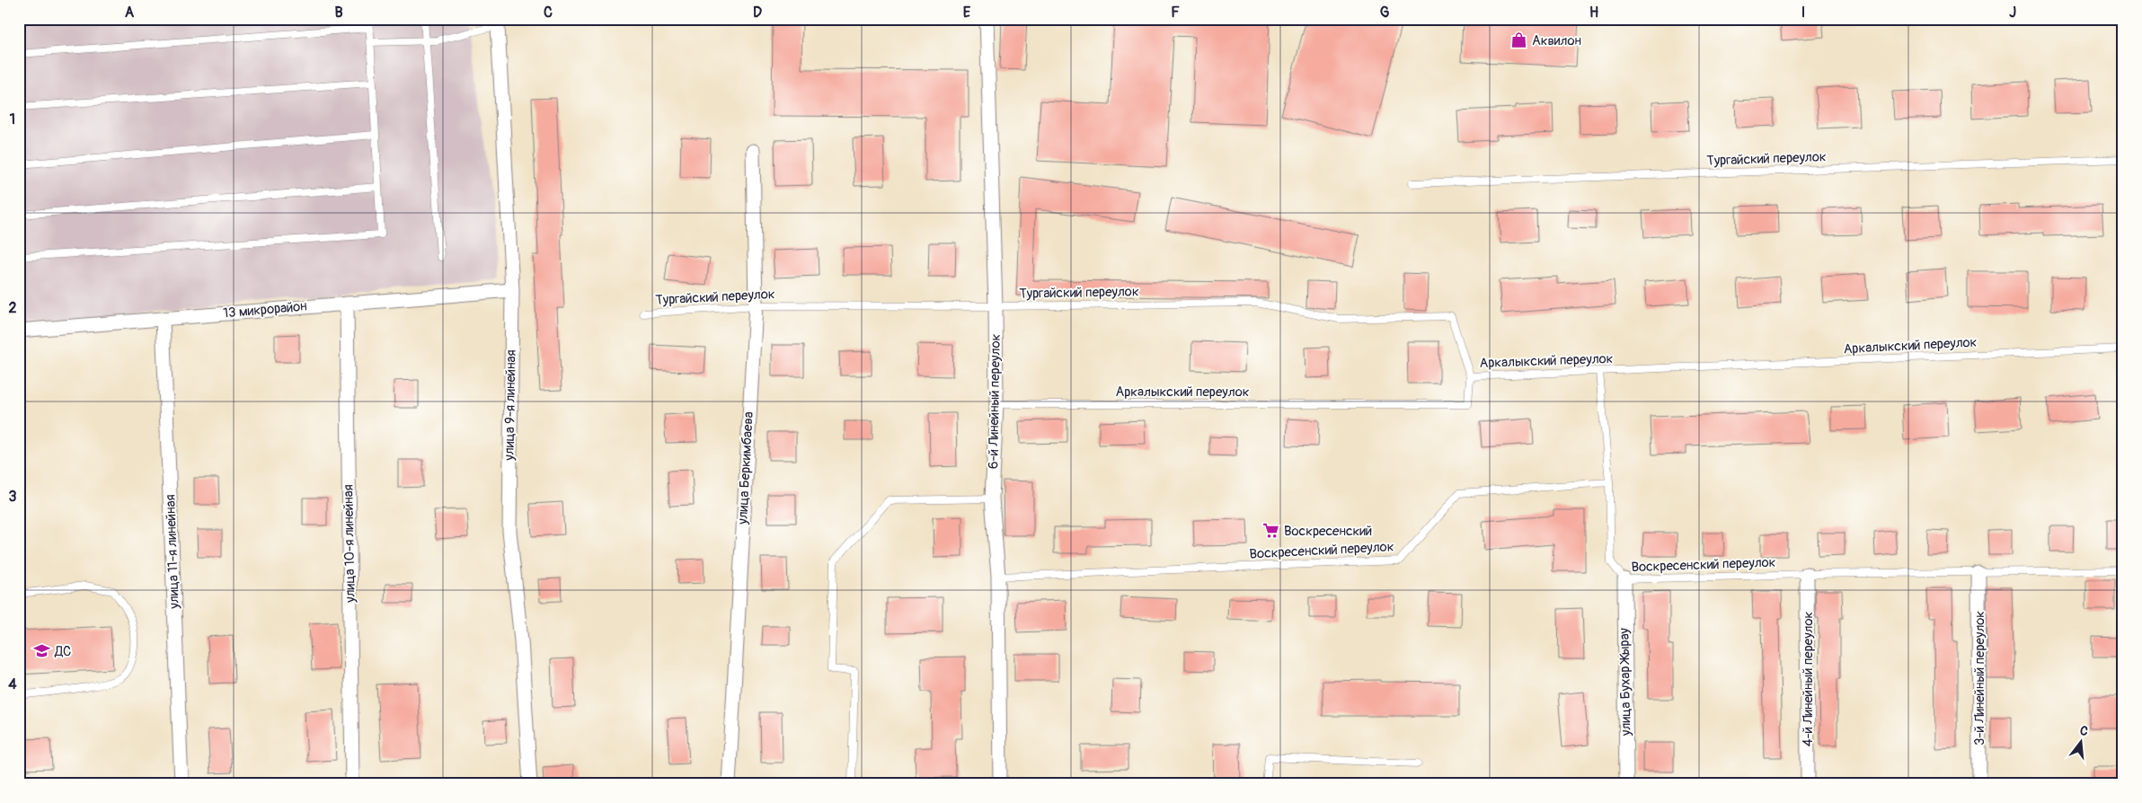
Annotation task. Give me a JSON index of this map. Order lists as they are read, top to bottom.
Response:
{
  "streets": {
    "street": [
      "13 микрорайон",
      "6-й Линейный переулок",
      "улица 9-я линейная",
      "улица Беркимбаева",
      "улица 10-я линейная",
      "улица 11-я линейная",
      "3-й Линейный переулок",
      "4-й Линейный переулок",
      "улица Бухар Жырау"
    ],
    "lane": ["Тургайский переулок", "Аркалыкский переулок", "Воскресенский переулок"]
  },
  "crossings": [
    ["Тургайский переулок", "Аркалыкский переулок"],
    ["Тургайский переулок", "6-й Линейный переулок"],
    ["Тургайский переулок", "улица Беркимбаева"],
    ["13 микрорайон", "улица 9-я линейная"],
    ["13 микрорайон", "улица 10-я линейная"],
    ["13 микрорайон", "улица 11-я линейная"],
    ["Аркалыкский переулок", "6-й Линейный переулок"],
    ["6-й Линейный переулок", "Воскресенский переулок"],
    ["Воскресенский переулок", "3-й Линейный переулок"],
    ["Воскресенский переулок", "4-й Линейный переулок"],
    ["Воскресенский переулок", "улица Бухар Жырау"]
  ],
  "places": {
    "shop": ["Аквилон"],
    "supermarket": ["Воскресенский"],
    "school or university": ["ДС"]
  },
  "north": "top",
  "grid": {
    "columns": [
      "A",
      "B",
      "C",
      "D",
      "E",
      "F",
      "G",
      "H",
      "I",
      "J"
    ],
    "rows": [
      "1",
      "2",
      "3",
      "4"
    ]
  }
}
